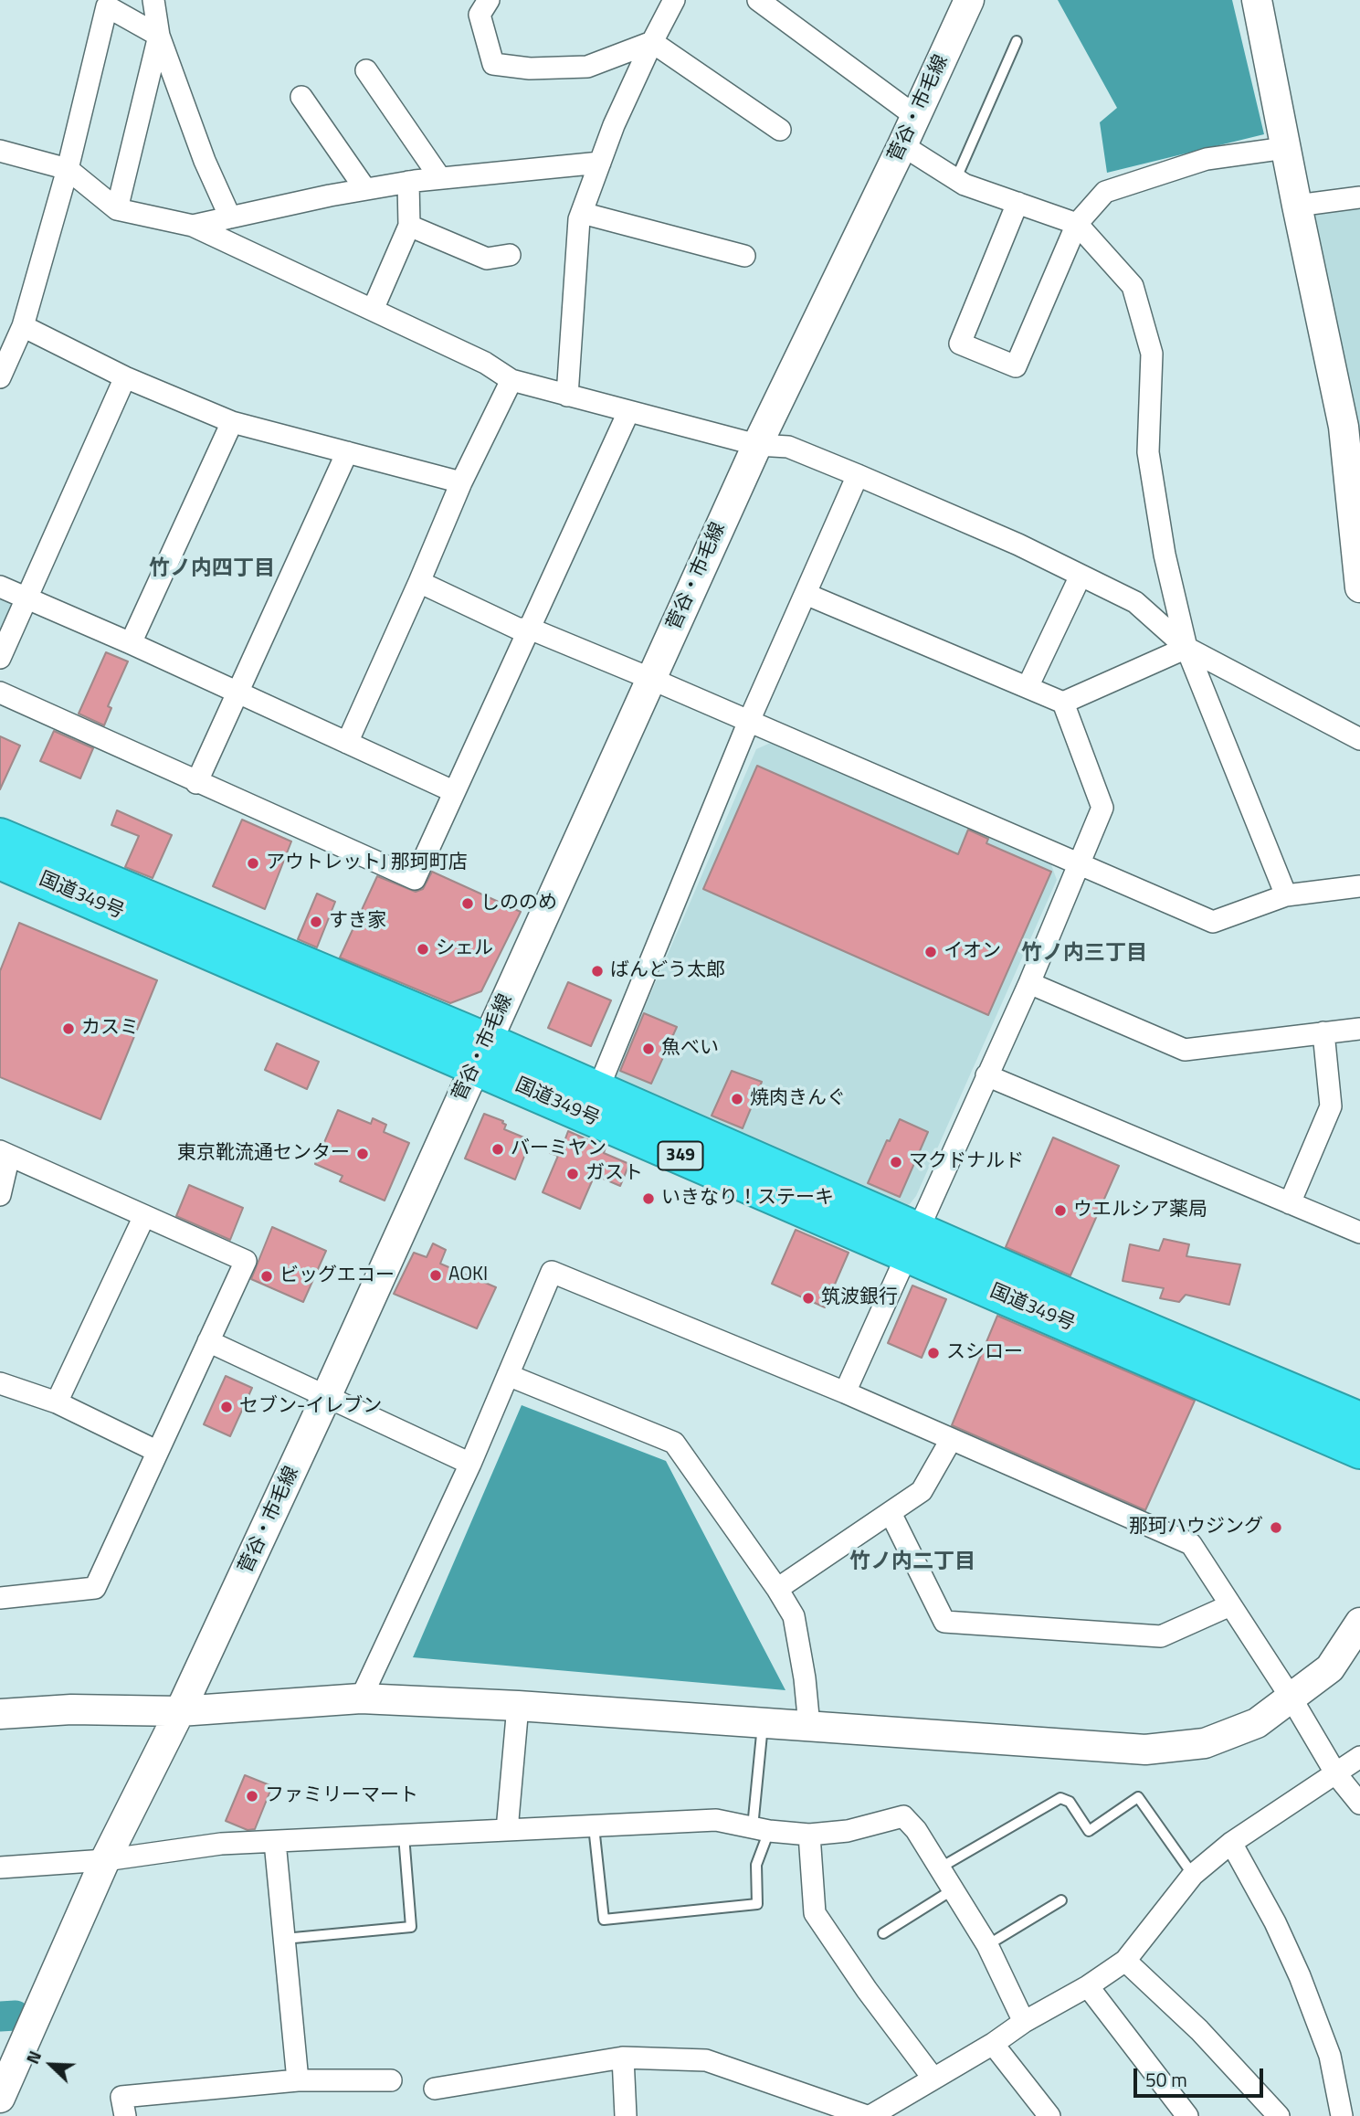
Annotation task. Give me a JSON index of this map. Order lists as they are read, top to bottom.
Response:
{
  "streets": {
    "highway": ["国道349号", "349"],
    "street": ["菅谷・市毛線"]
  },
  "crossings": [
    ["菅谷・市毛線", "国道349号"]
  ],
  "districts": ["竹ノ内四丁目", "竹ノ内三丁目", "竹ノ内二丁目"],
  "places": [
    "アウトレットJ 那珂町店",
    "しののめ",
    "すき家",
    "シェル",
    "イオン",
    "ばんどう太郎",
    "カスミ",
    "魚べい",
    "焼肉きんぐ",
    "バーミヤン",
    "東京靴流通センター",
    "マクドナルド",
    "ガスト",
    "いきなり！ステーキ",
    "ウエルシア薬局",
    "AOKI",
    "ビッグエコー",
    "筑波銀行",
    "スシロー",
    "セブン-イレブン",
    "那珂ハウジング",
    "ファミリーマート"
  ],
  "scale_bar": "50 m",
  "north": "top left"
}
